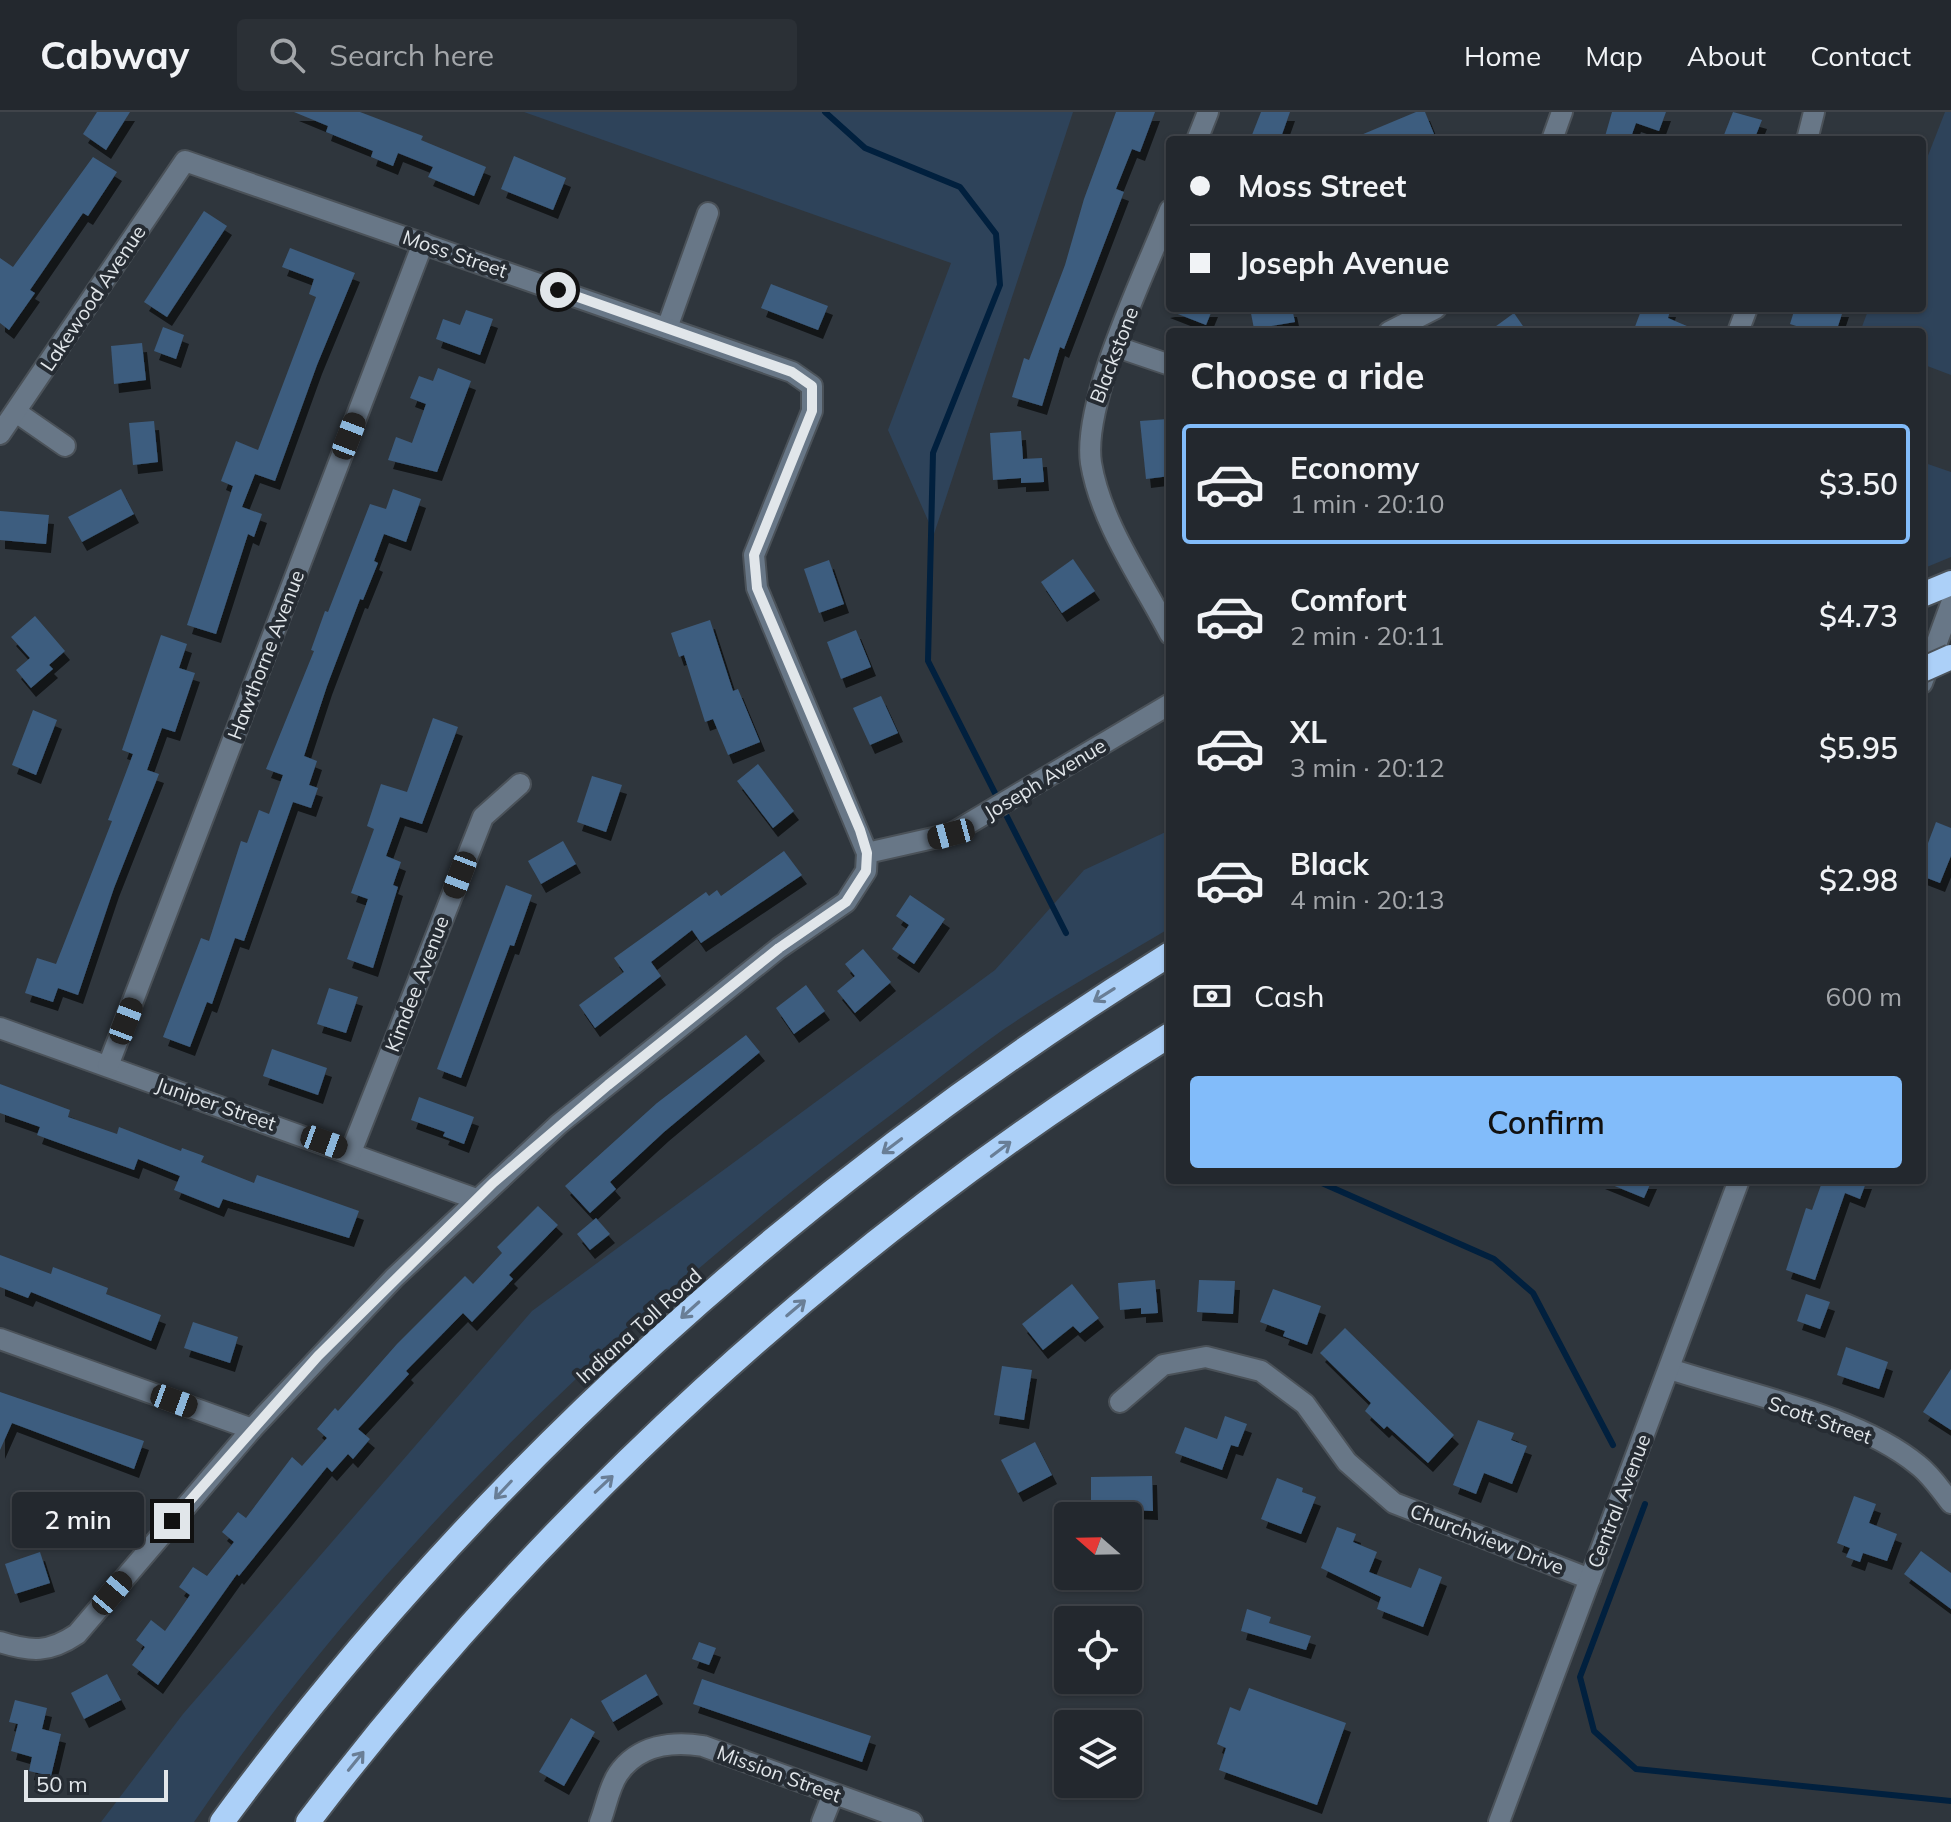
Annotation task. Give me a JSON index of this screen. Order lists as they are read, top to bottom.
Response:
{
  "streets": {
    "highway": ["Indiana Toll Road"],
    "street": [
      "Moss Street",
      "Lakewood Avenue",
      "Blackstone",
      "Hawthorne Avenue",
      "Joseph Avenue",
      "Kimdee Avenue",
      "Juniper Street",
      "Scott Street",
      "Central Avenue",
      "Churchview Drive",
      "Mission Street"
    ]
  },
  "crossings": [
    ["Moss Street", "Lakewood Avenue"],
    ["Moss Street", "Hawthorne Avenue"],
    ["Moss Street", "Joseph Avenue"],
    ["Hawthorne Avenue", "Juniper Street"],
    ["Kimdee Avenue", "Juniper Street"],
    ["Scott Street", "Central Avenue"],
    ["Central Avenue", "Churchview Drive"]
  ],
  "scale_bar": "50 m",
  "north": "left",
  "page": {
    "header": "Cabway",
    "search": "Search here",
    "nav": [
      "Home",
      "Map",
      "About",
      "Contact"
    ],
    "banner": ["Moss Street", "Joseph Avenue"],
    "heading": "Choose a ride",
    "list": [
      {
        "name": "Economy",
        "note": "1 min · 20:10",
        "value": "$3.50"
      },
      {
        "name": "Comfort",
        "note": "2 min · 20:11",
        "value": "$4.73"
      },
      {
        "name": "XL",
        "note": "3 min · 20:12",
        "value": "$5.95"
      },
      {
        "name": "Black",
        "note": "4 min · 20:13",
        "value": "$2.98"
      }
    ],
    "pay": ["Cash", "600 m"],
    "buttons": "Confirm",
    "bubble": "2 min",
    "scale": "50 m"
  }
}
